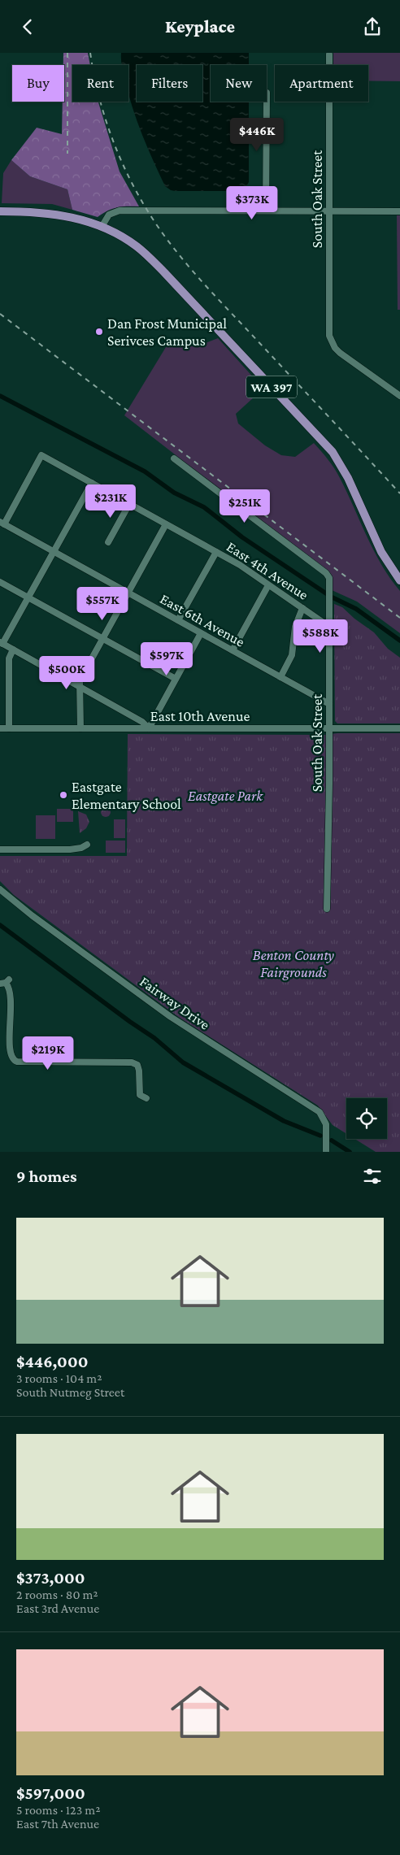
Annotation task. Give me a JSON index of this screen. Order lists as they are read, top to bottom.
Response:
{
  "streets": {
    "main road": ["WA 397"],
    "street": [
      "South Oak Street",
      "East 4th Avenue",
      "East 6th Avenue",
      "East 10th Avenue",
      "Fairway Drive"
    ]
  },
  "crossings": [
    ["South Oak Street", "East 4th Avenue"],
    ["South Oak Street", "East 6th Avenue"],
    ["South Oak Street", "East 10th Avenue"],
    ["East 4th Avenue", "East 6th Avenue"]
  ],
  "parks": ["Eastgate Park", "Benton County Fairgrounds"],
  "places": ["Dan Frost Municipal Serivces Campus", "Eastgate Elementary School"],
  "page": {
    "header": "Keyplace",
    "chip": [
      "Buy",
      "Rent",
      "Filters",
      "New",
      "Apartment"
    ],
    "price": [
      "$446K",
      "$373K",
      "$231K",
      "$251K",
      "$557K",
      "$588K",
      "$597K",
      "$500K",
      "$219K"
    ],
    "heading": "9 homes",
    "list": [
      {
        "name": "$446,000",
        "note": "3 rooms · 104 m² · South Nutmeg Street"
      },
      {
        "name": "$373,000",
        "note": "2 rooms · 80 m² · East 3rd Avenue"
      },
      {
        "name": "$597,000",
        "note": "5 rooms · 123 m² · East 7th Avenue"
      }
    ]
  }
}
